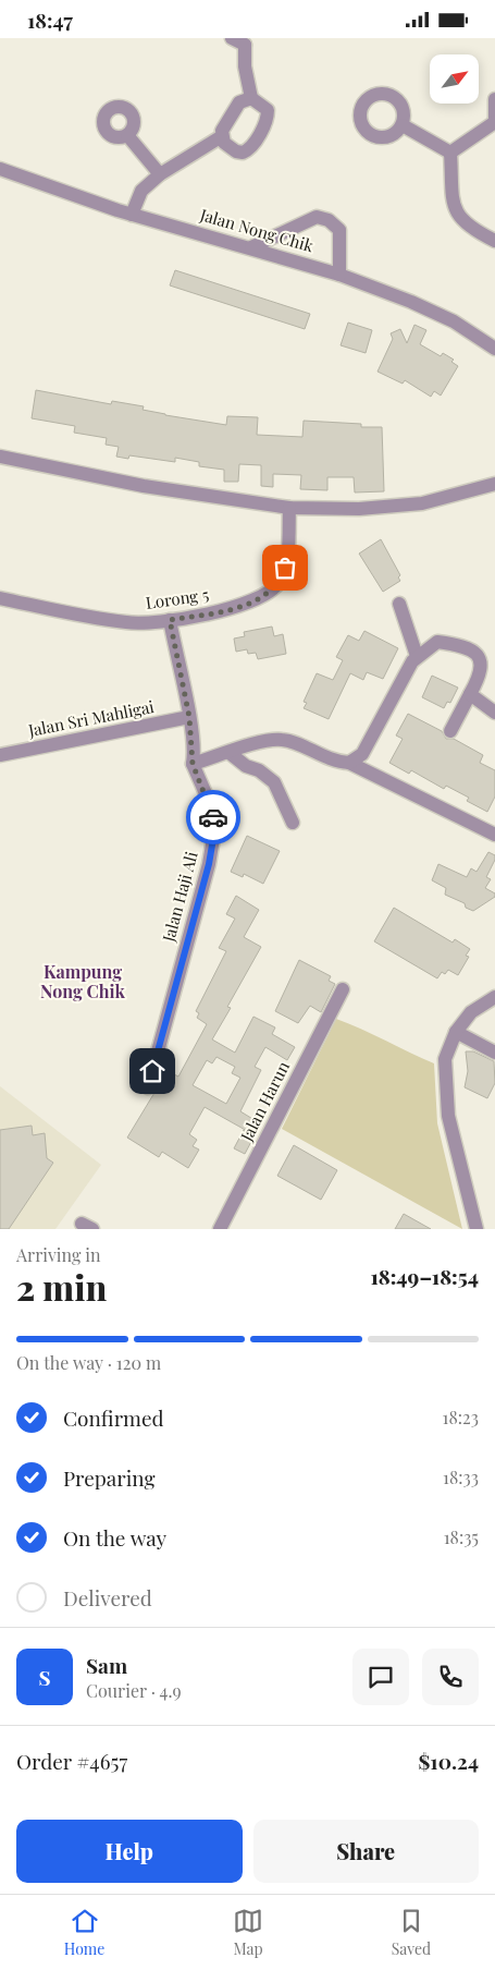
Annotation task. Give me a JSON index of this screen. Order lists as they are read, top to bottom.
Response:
{
  "streets": {
    "street": [
      "Jalan Nong Chik",
      "Lorong 5",
      "Jalan Sri Mahligai",
      "Jalan Haji Ali",
      "Jalan Harun"
    ]
  },
  "crossings": [
    ["Lorong 5", "Jalan Haji Ali"],
    ["Jalan Sri Mahligai", "Jalan Haji Ali"]
  ],
  "districts": ["Kampung Nong Chik"],
  "north": "top right",
  "page": {
    "status": "18:47",
    "heading": ["2 min", "Arriving in", "18:49–18:54"],
    "panel": [
      "Sam",
      "Courier · 4.9",
      "Order #4657",
      "$10.24"
    ],
    "bar": "On the way · 120 m",
    "list": [
      ["Confirmed", "18:23"],
      ["Preparing", "18:33"],
      ["On the way", "18:35"],
      "Delivered"
    ],
    "round": "S",
    "buttons": ["Help", "Share"],
    "tabs": ["Home", "Map", "Saved"]
  }
}
